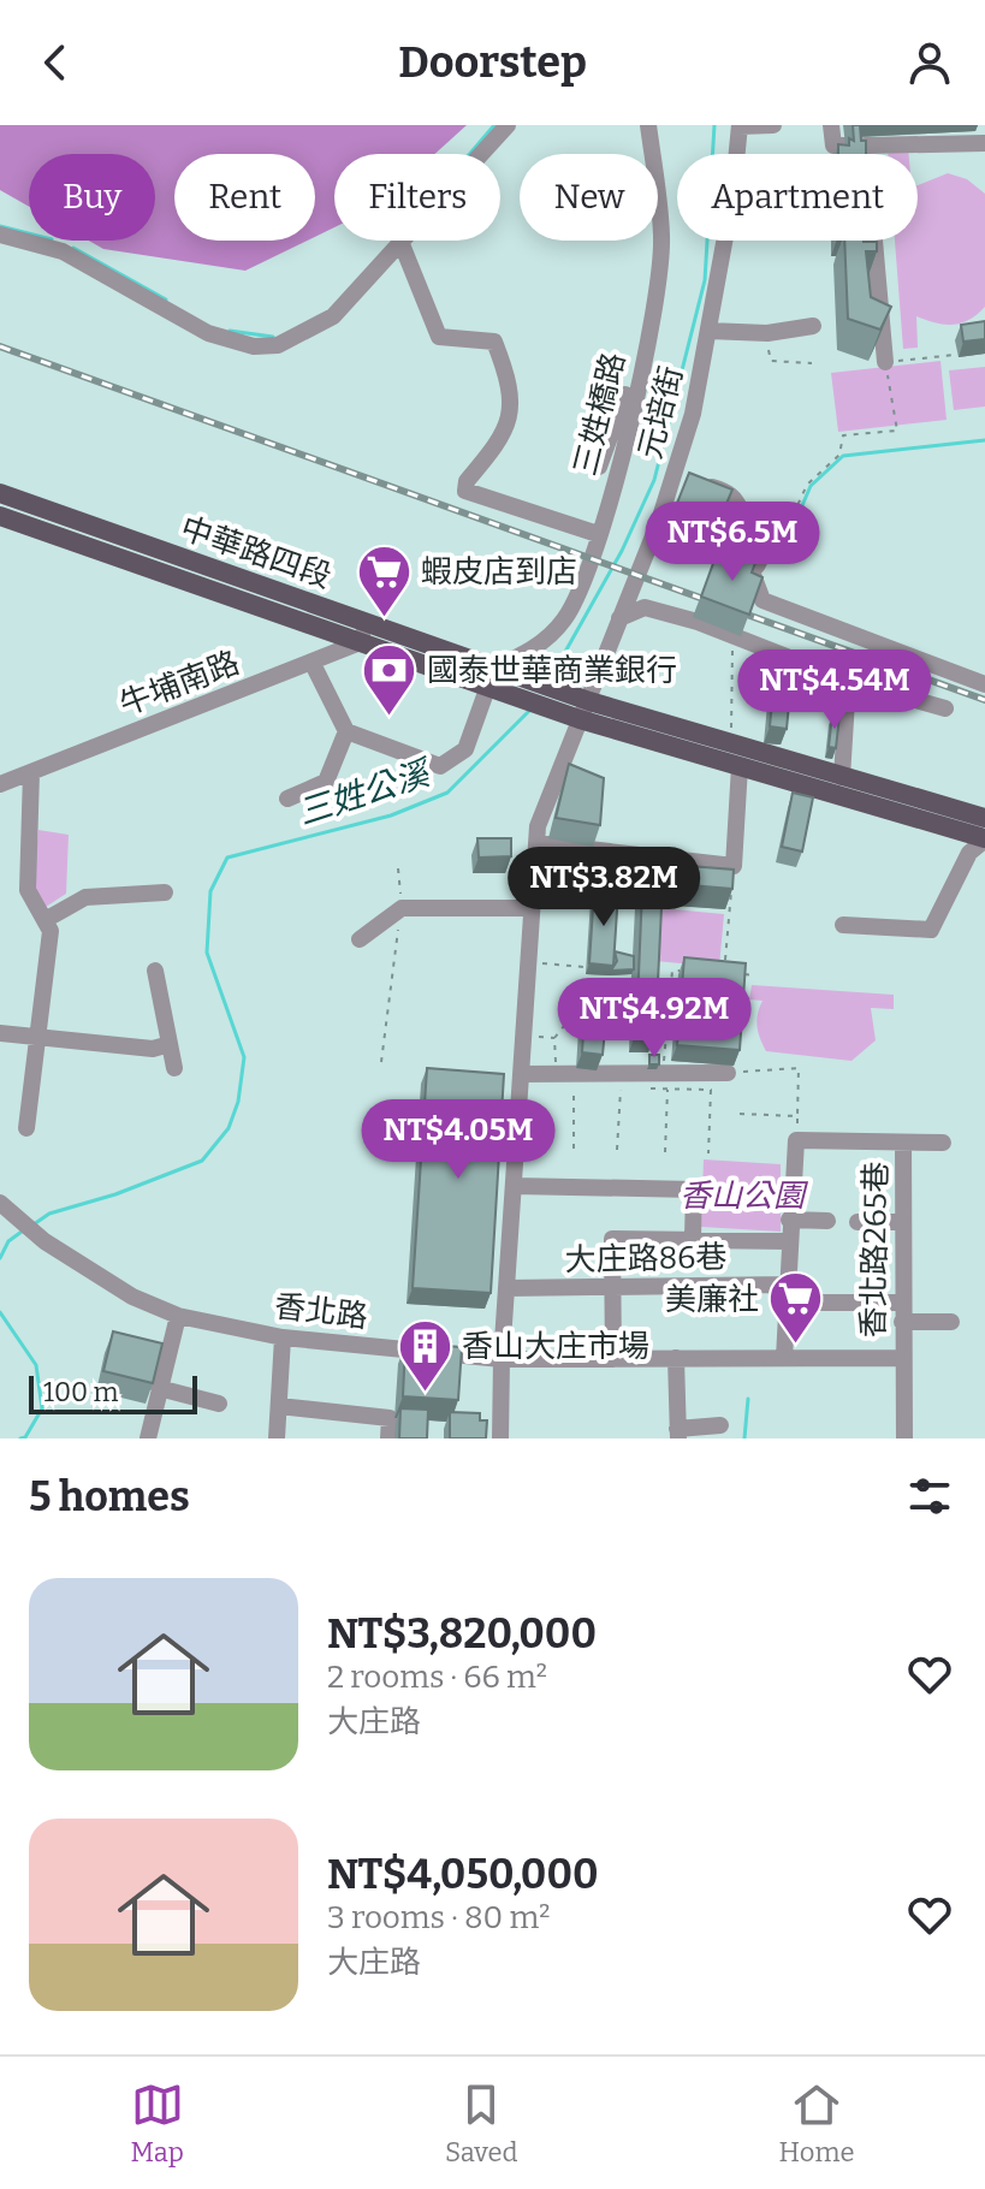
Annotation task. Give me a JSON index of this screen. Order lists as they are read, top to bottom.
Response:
{
  "streets": {
    "main road": ["中華路四段"],
    "street": [
      "元培街",
      "三姓橋路",
      "牛埔南路",
      "香北路265巷",
      "大庄路86巷",
      "香北路"
    ]
  },
  "crossings": [
    ["元培街", "大庄路86巷"],
    ["元培街", "香北路"],
    ["三姓橋路", "中華路四段"],
    ["中華路四段", "牛埔南路"],
    ["香北路265巷", "大庄路86巷"],
    ["香北路265巷", "香北路"]
  ],
  "water": ["三姓公溪"],
  "parks": ["香山公園"],
  "places": {
    "supermarket": ["蝦皮店到店", "美廉社"],
    "bank": ["國泰世華商業銀行"],
    "building": ["香山大庄市場"]
  },
  "scale_bar": "100 m",
  "page": {
    "header": "Doorstep",
    "chip": [
      "Buy",
      "Rent",
      "Filters",
      "New",
      "Apartment"
    ],
    "price": [
      "NT$6.5M",
      "NT$4.54M",
      "NT$3.82M",
      "NT$4.92M",
      "NT$4.05M"
    ],
    "scale": "100 m",
    "heading": "5 homes",
    "list": [
      {
        "name": "NT$3,820,000",
        "note": "2 rooms · 66 m² · 大庄路"
      },
      {
        "name": "NT$4,050,000",
        "note": "3 rooms · 80 m² · 大庄路"
      }
    ],
    "tabs": ["Map", "Saved", "Home"]
  }
}
